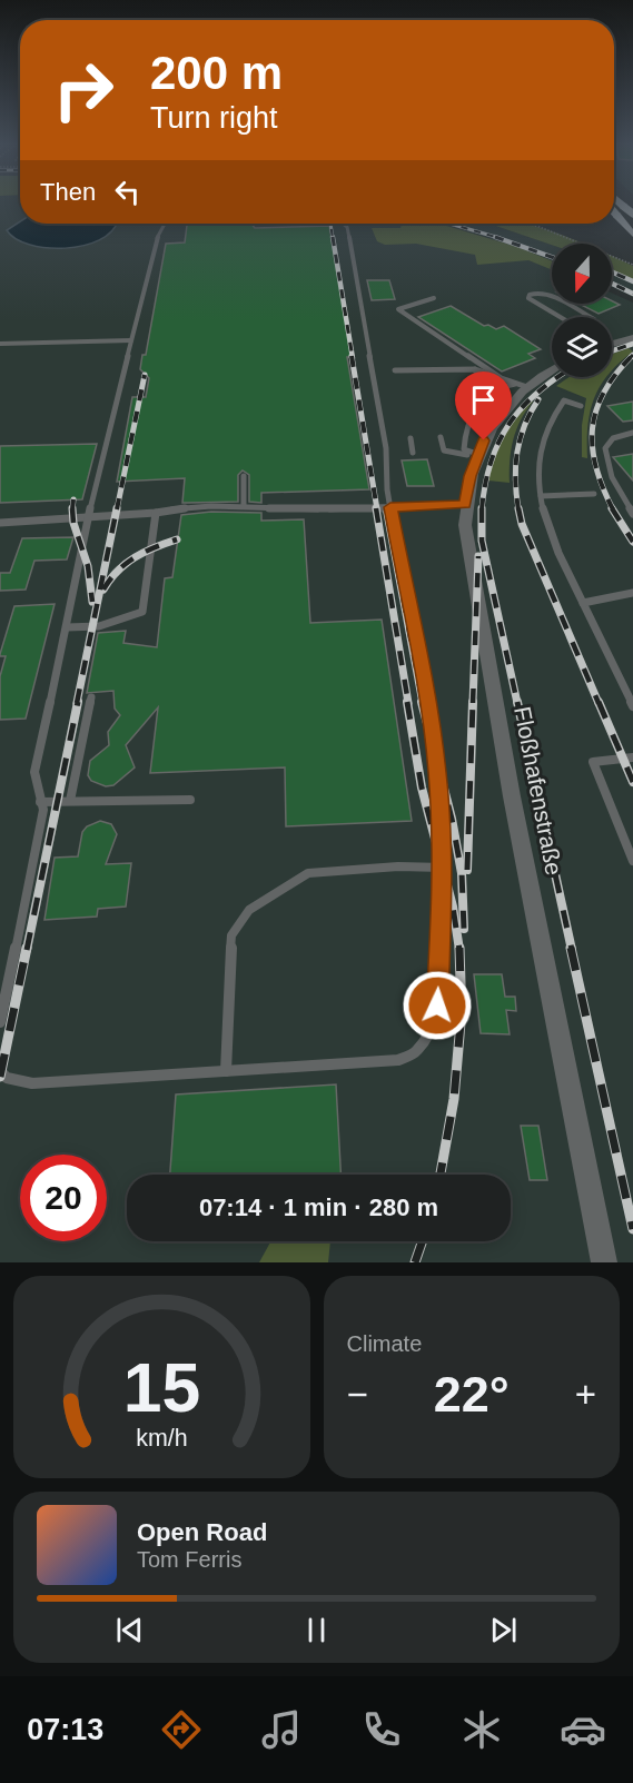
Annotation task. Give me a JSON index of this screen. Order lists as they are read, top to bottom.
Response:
{
  "streets": {
    "street": ["Floßhafenstraße"]
  },
  "north": "bottom",
  "page": {
    "turn": ["200 m", "Turn right"],
    "then": "Then",
    "limit": "20",
    "trip": "07:14 · 1 min · 280 m",
    "tile": "Climate",
    "heat": ["−", "22°", "+"],
    "song": ["Open Road", "Tom Ferris"],
    "tabs": "07:13",
    "gauge": ["15", "km/h"]
  }
}
